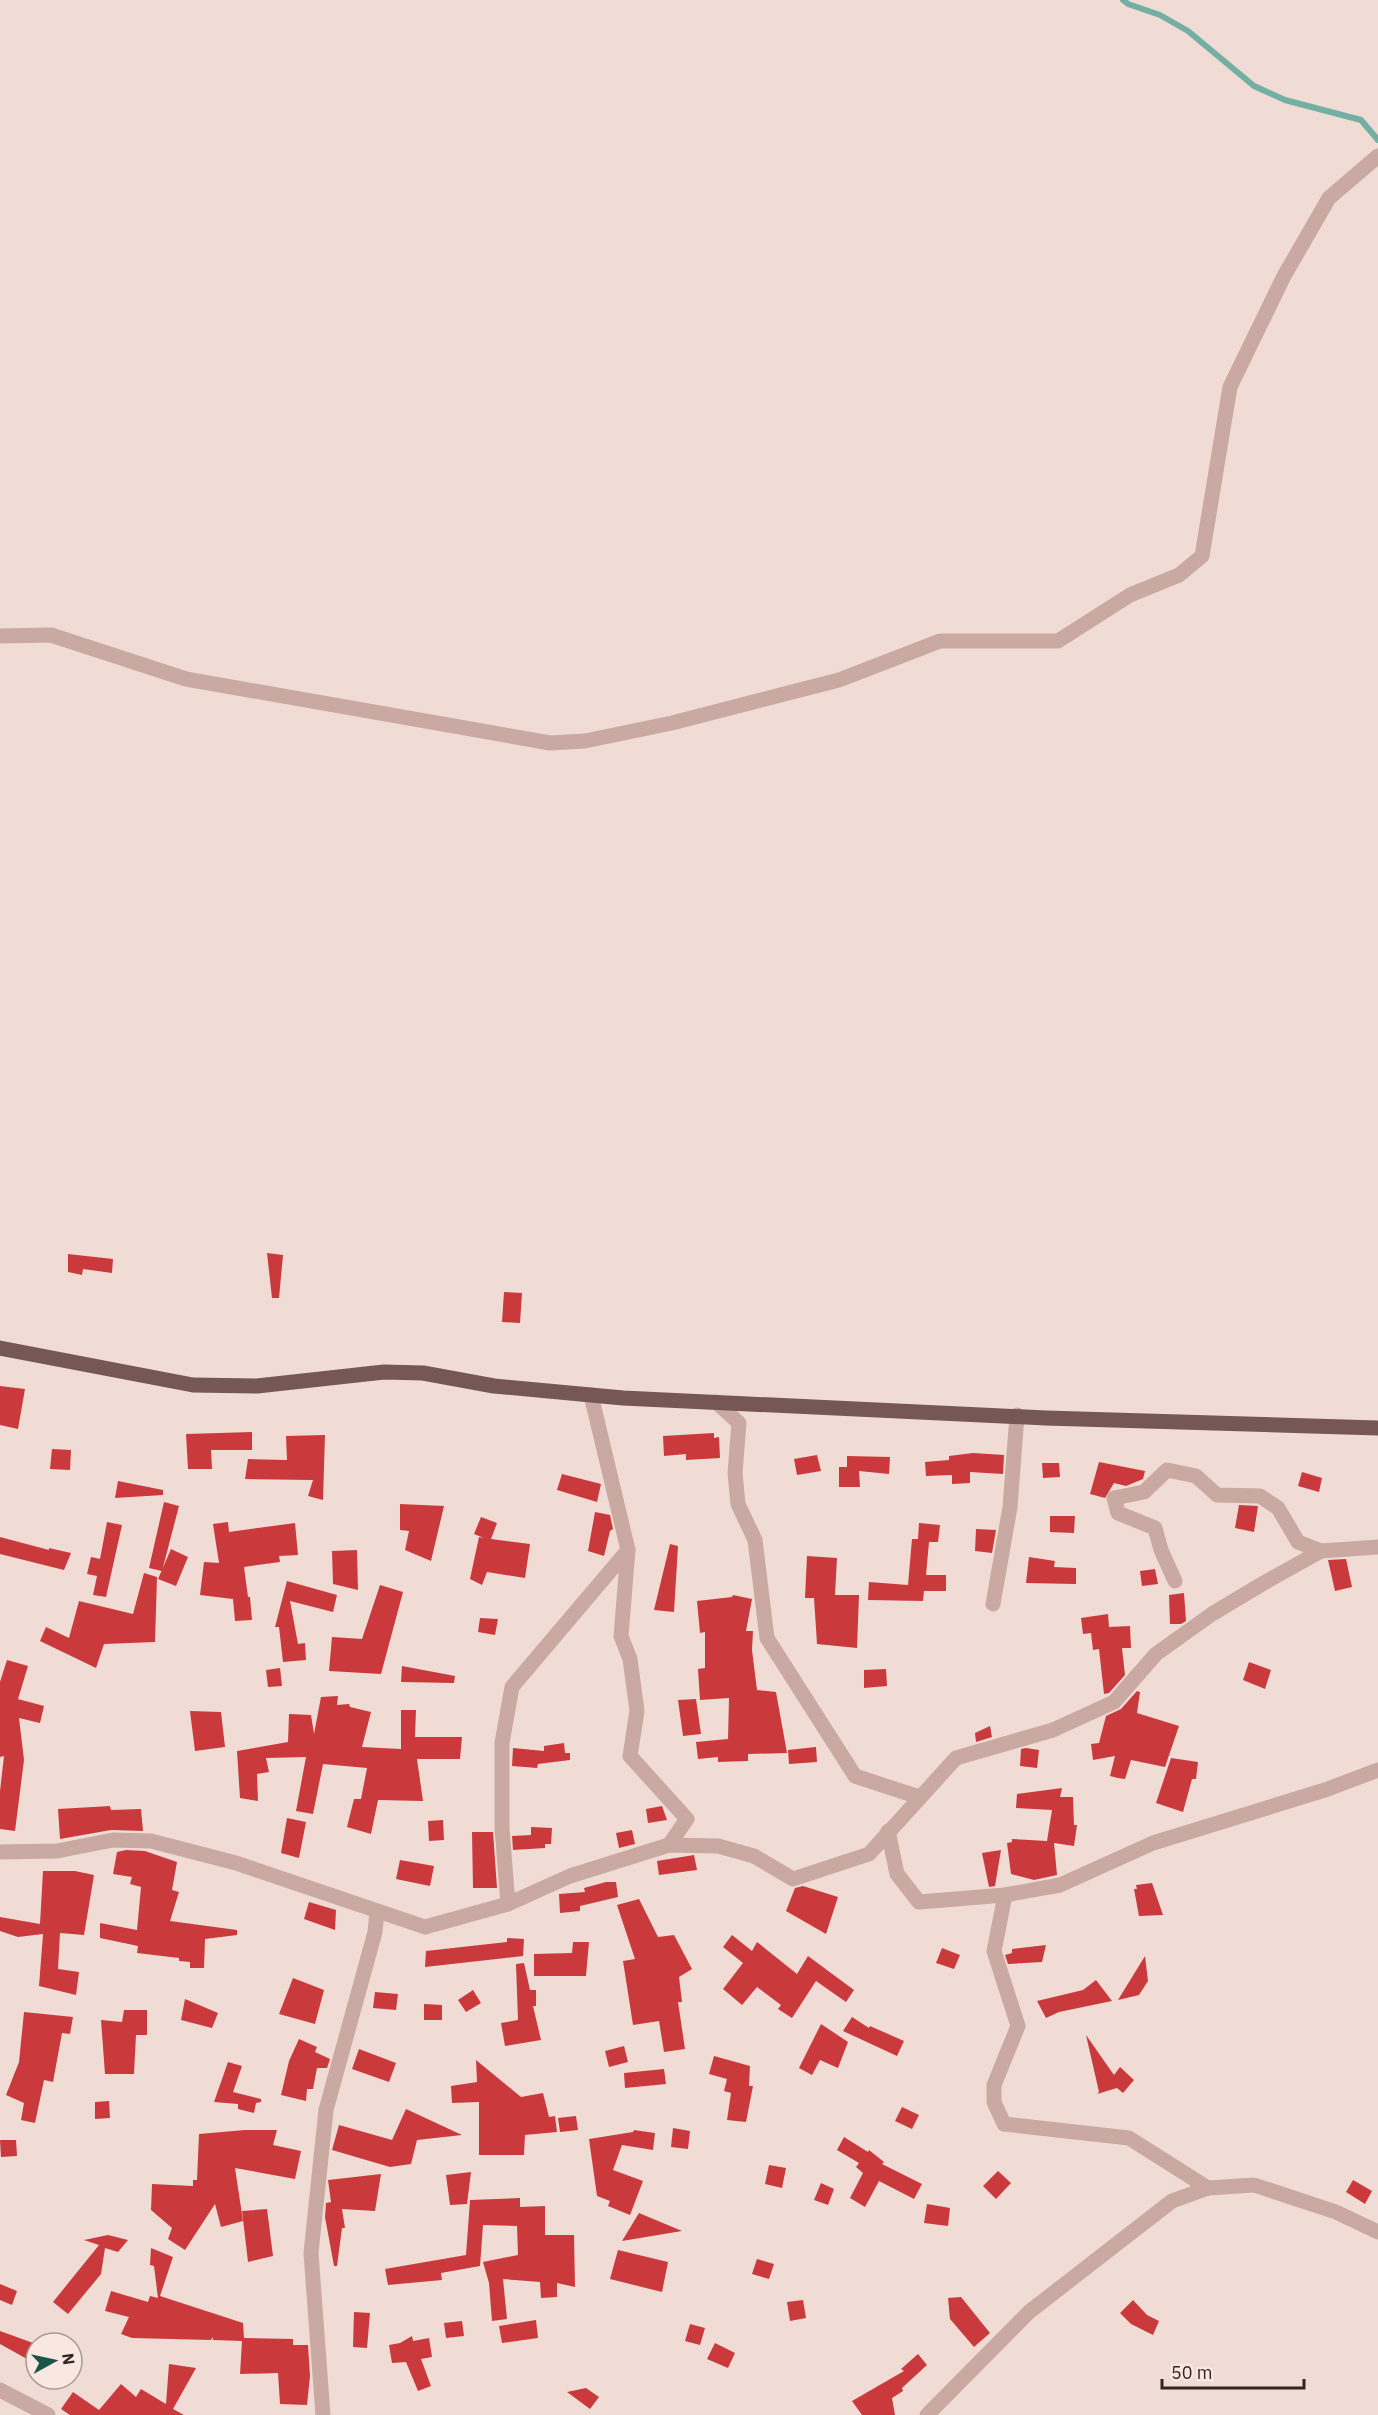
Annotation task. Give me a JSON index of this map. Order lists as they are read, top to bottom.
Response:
{
  "scale_bar": "50 m",
  "north": "right"
}
